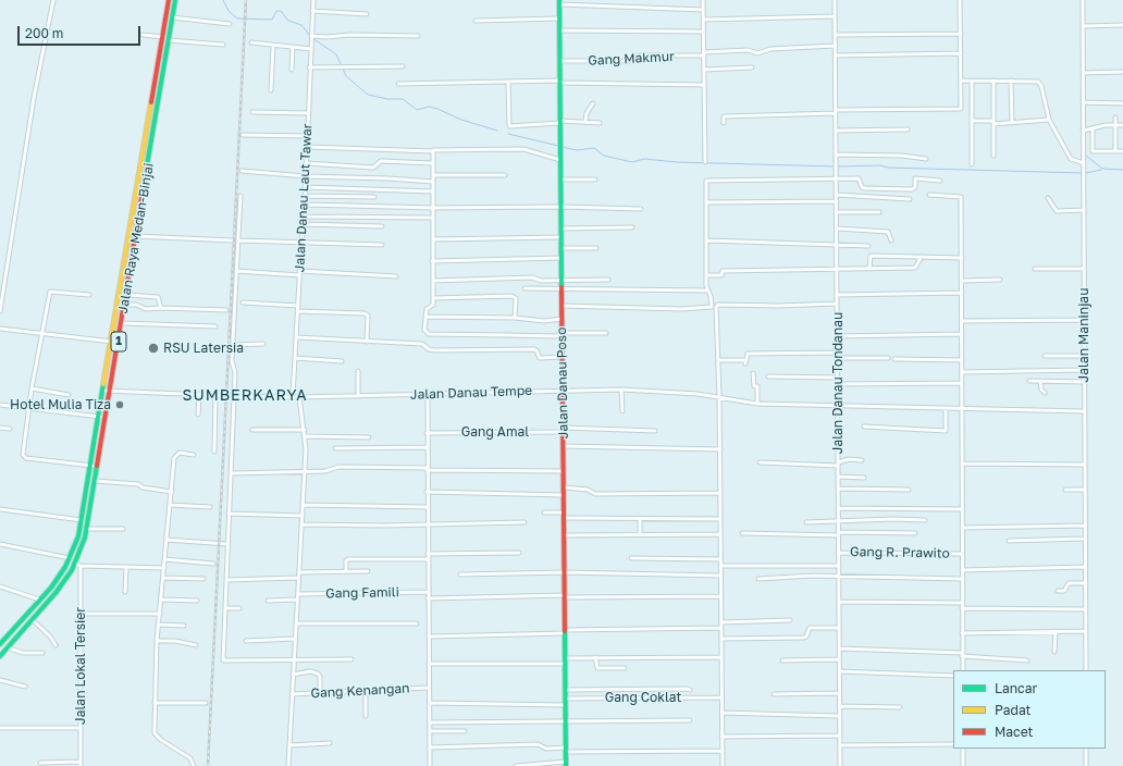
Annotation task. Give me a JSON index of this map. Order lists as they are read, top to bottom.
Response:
{
  "streets": {
    "main road": ["Jalan Raya Medan-Binjai", "1", "Jalan Danau Poso"],
    "street": [
      "Gang Makmur",
      "Jalan Danau Laut Tawar",
      "Jalan Maninjau",
      "Jalan Danau Tondanau",
      "Jalan Danau Tempe",
      "Gang Amal",
      "Gang R. Prawito",
      "Gang Famili",
      "Jalan Lokal Tersier",
      "Gang Kenangan",
      "Gang Coklat"
    ]
  },
  "crossings": [
    ["Gang Makmur", "Jalan Danau Poso"],
    ["Gang Makmur", "Jalan Danau Tondanau"],
    ["Jalan Danau Laut Tawar", "Jalan Danau Tempe"],
    ["Jalan Raya Medan-Binjai", "Jalan Danau Tempe"],
    ["Jalan Maninjau", "Jalan Danau Tempe"],
    ["Jalan Danau Poso", "Jalan Danau Tempe"],
    ["Jalan Danau Poso", "Gang Amal"],
    ["Jalan Danau Poso", "Gang Coklat"],
    ["Jalan Danau Tondanau", "Jalan Danau Tempe"],
    ["Jalan Danau Tondanau", "Gang R. Prawito"]
  ],
  "districts": ["SUMBERKARYA"],
  "places": ["RSU Latersia", "Hotel Mulia Tiza"],
  "legend": ["Lancar", "Padat", "Macet"],
  "scale_bar": "200 m"
}
